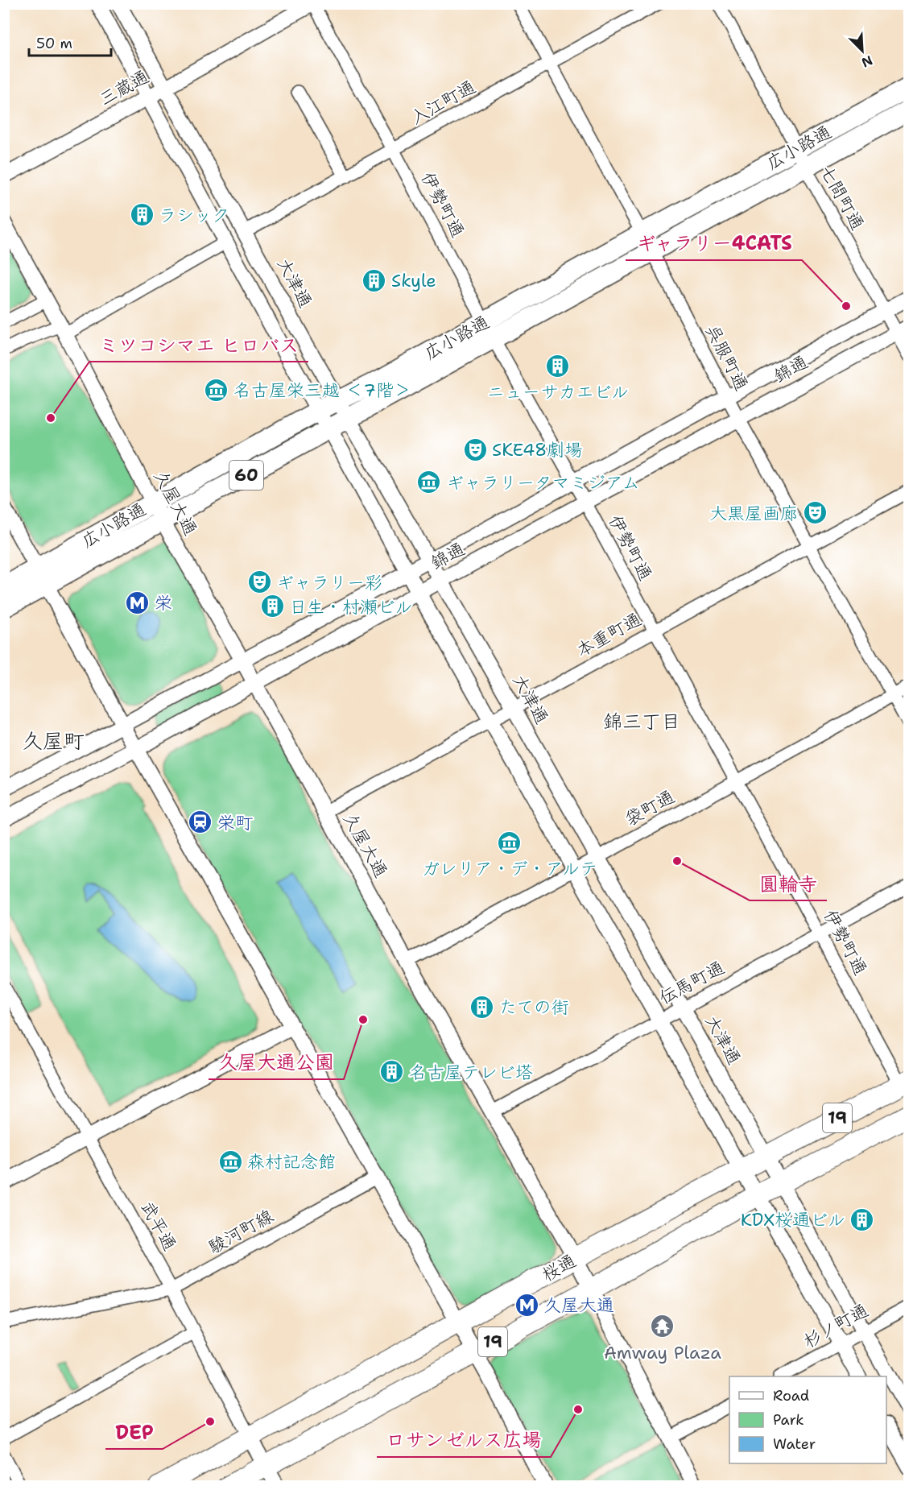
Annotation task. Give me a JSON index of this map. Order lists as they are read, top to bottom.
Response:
{
  "streets": {
    "highway": ["19", "桜通"],
    "main road": ["広小路通", "60"],
    "street": [
      "三蔵通",
      "入江町通",
      "七間町通",
      "伊勢町通",
      "大津通",
      "呉服町通",
      "錦通",
      "久屋大通",
      "本重町通",
      "袋町通",
      "伝馬町通",
      "武平通",
      "駿河町線",
      "杉ノ町通"
    ]
  },
  "crossings": [
    ["三蔵通", "伊勢町通"],
    ["三蔵通", "大津通"],
    ["入江町通", "伊勢町通"],
    ["入江町通", "大津通"],
    ["入江町通", "呉服町通"],
    ["広小路通", "七間町通"],
    ["広小路通", "伊勢町通"],
    ["広小路通", "大津通"],
    ["広小路通", "呉服町通"],
    ["広小路通", "久屋大通"],
    ["七間町通", "錦通"],
    ["伊勢町通", "錦通"],
    ["伊勢町通", "本重町通"],
    ["伊勢町通", "袋町通"],
    ["伊勢町通", "伝馬町通"],
    ["伊勢町通", "桜通"],
    ["大津通", "錦通"],
    ["大津通", "本重町通"],
    ["大津通", "袋町通"],
    ["大津通", "伝馬町通"],
    ["大津通", "桜通"],
    ["大津通", "杉ノ町通"],
    ["呉服町通", "錦通"],
    ["呉服町通", "本重町通"],
    ["呉服町通", "袋町通"],
    ["錦通", "久屋大通"],
    ["久屋大通", "本重町通"],
    ["久屋大通", "袋町通"],
    ["久屋大通", "伝馬町通"],
    ["久屋大通", "桜通"],
    ["武平通", "駿河町線"],
    ["武平通", "桜通"]
  ],
  "districts": ["錦三丁目", "久屋町"],
  "places": {
    "building": [
      "ラシック",
      "Skyle",
      "ニューサカエビル",
      "日生・村瀬ビル",
      "たての街",
      "名古屋テレビ塔",
      "KDX桜通ビル"
    ],
    "other": [
      "ギャラリー4CATS",
      "ミツコシマエ ヒロバス",
      "圓輪寺",
      "久屋大通公園",
      "ロサンゼルス広場",
      "DEP"
    ],
    "museum": [
      "名古屋栄三越 ＜7階＞",
      "ギャラリータマミジアム",
      "ガレリア・デ・アルテ",
      "森村記念館"
    ],
    "theatre": ["SKE48劇場", "大黒屋画廊", "ギャラリー彩"],
    "metro station": ["栄", "久屋大通"],
    "station": ["栄町"],
    "temple": ["Amway Plaza"]
  },
  "legend": ["Road", "Park", "Water"],
  "scale_bar": "50 m",
  "north": "bottom right"
}
